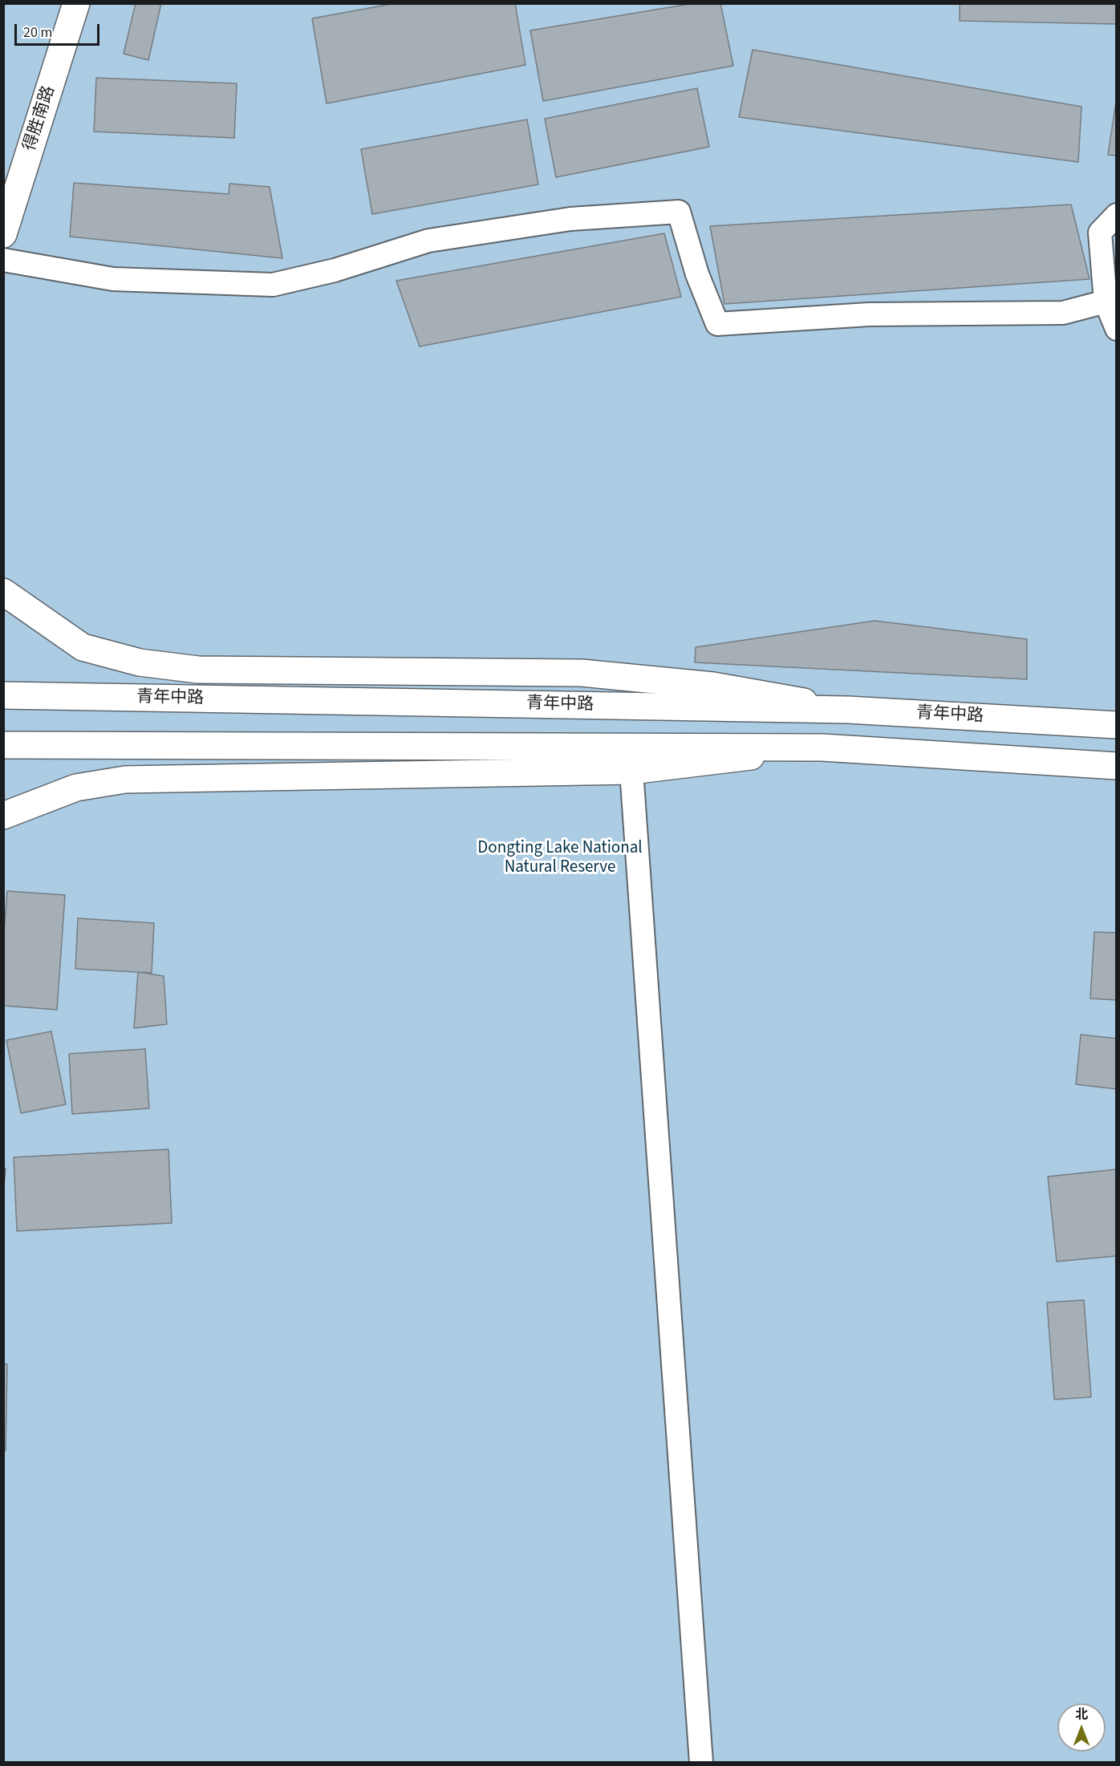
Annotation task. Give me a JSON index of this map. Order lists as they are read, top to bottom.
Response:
{
  "streets": {
    "main road": ["得胜南路", "青年中路"]
  },
  "parks": ["Dongting Lake National Natural Reserve"],
  "scale_bar": "20 m",
  "north": "top"
}
